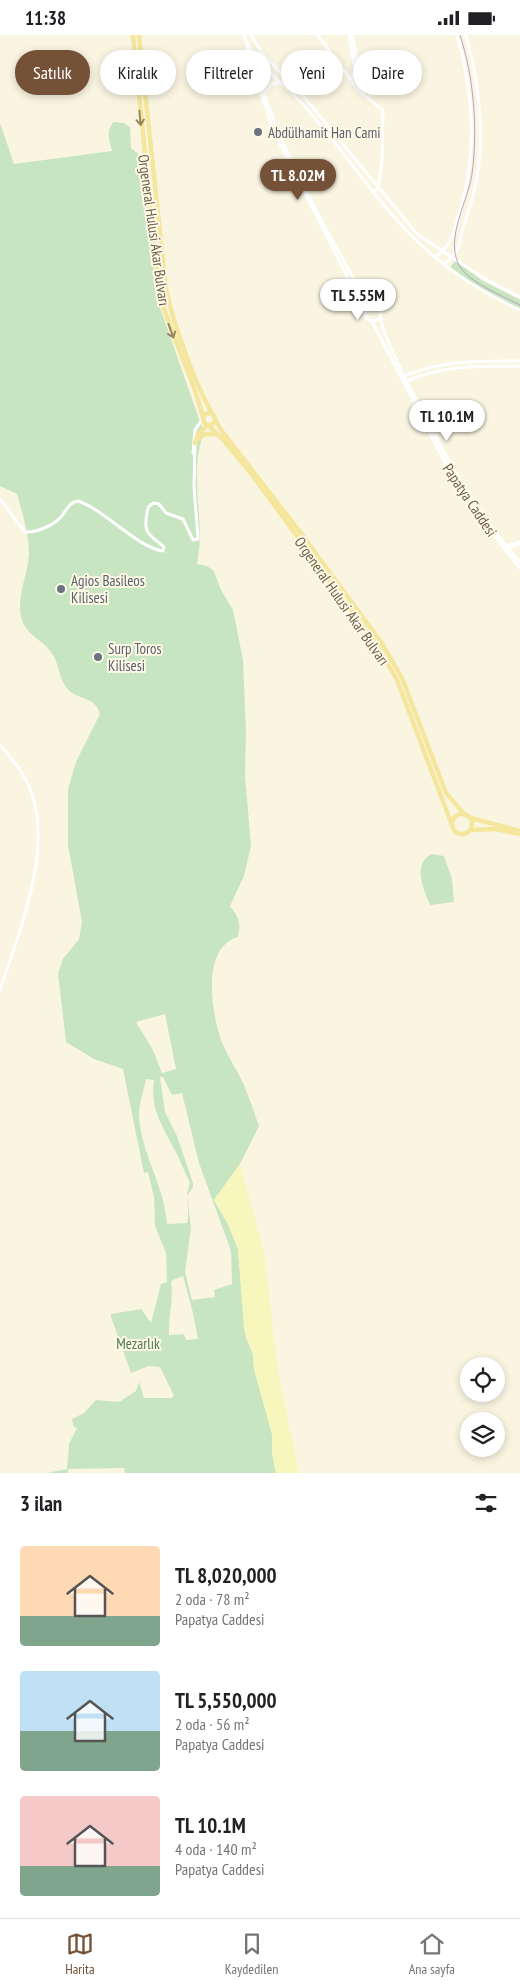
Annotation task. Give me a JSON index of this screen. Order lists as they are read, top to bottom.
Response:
{
  "streets": {
    "main road": ["Orgeneral Hulusi Akar Bulvarı"],
    "street": ["Papatya Caddesi"]
  },
  "parks": ["Mezarlık"],
  "places": ["Abdülhamit Han Cami", "Agios Basileos Kilisesi", "Surp Toros Kilisesi"],
  "page": {
    "status": "11:38",
    "chip": [
      "Satılık",
      "Kiralık",
      "Filtreler",
      "Yeni",
      "Daire"
    ],
    "price": ["TL 8.02M", "TL 5.55M", "TL 10.1M"],
    "heading": "3 ilan",
    "list": [
      {
        "name": "TL 8,020,000",
        "note": "2 oda · 78 m² · Papatya Caddesi"
      },
      {
        "name": "TL 5,550,000",
        "note": "2 oda · 56 m² · Papatya Caddesi"
      },
      {
        "name": "TL 10.1M",
        "note": "4 oda · 140 m² · Papatya Caddesi"
      }
    ],
    "tabs": ["Harita", "Kaydedilen", "Ana sayfa"]
  }
}
